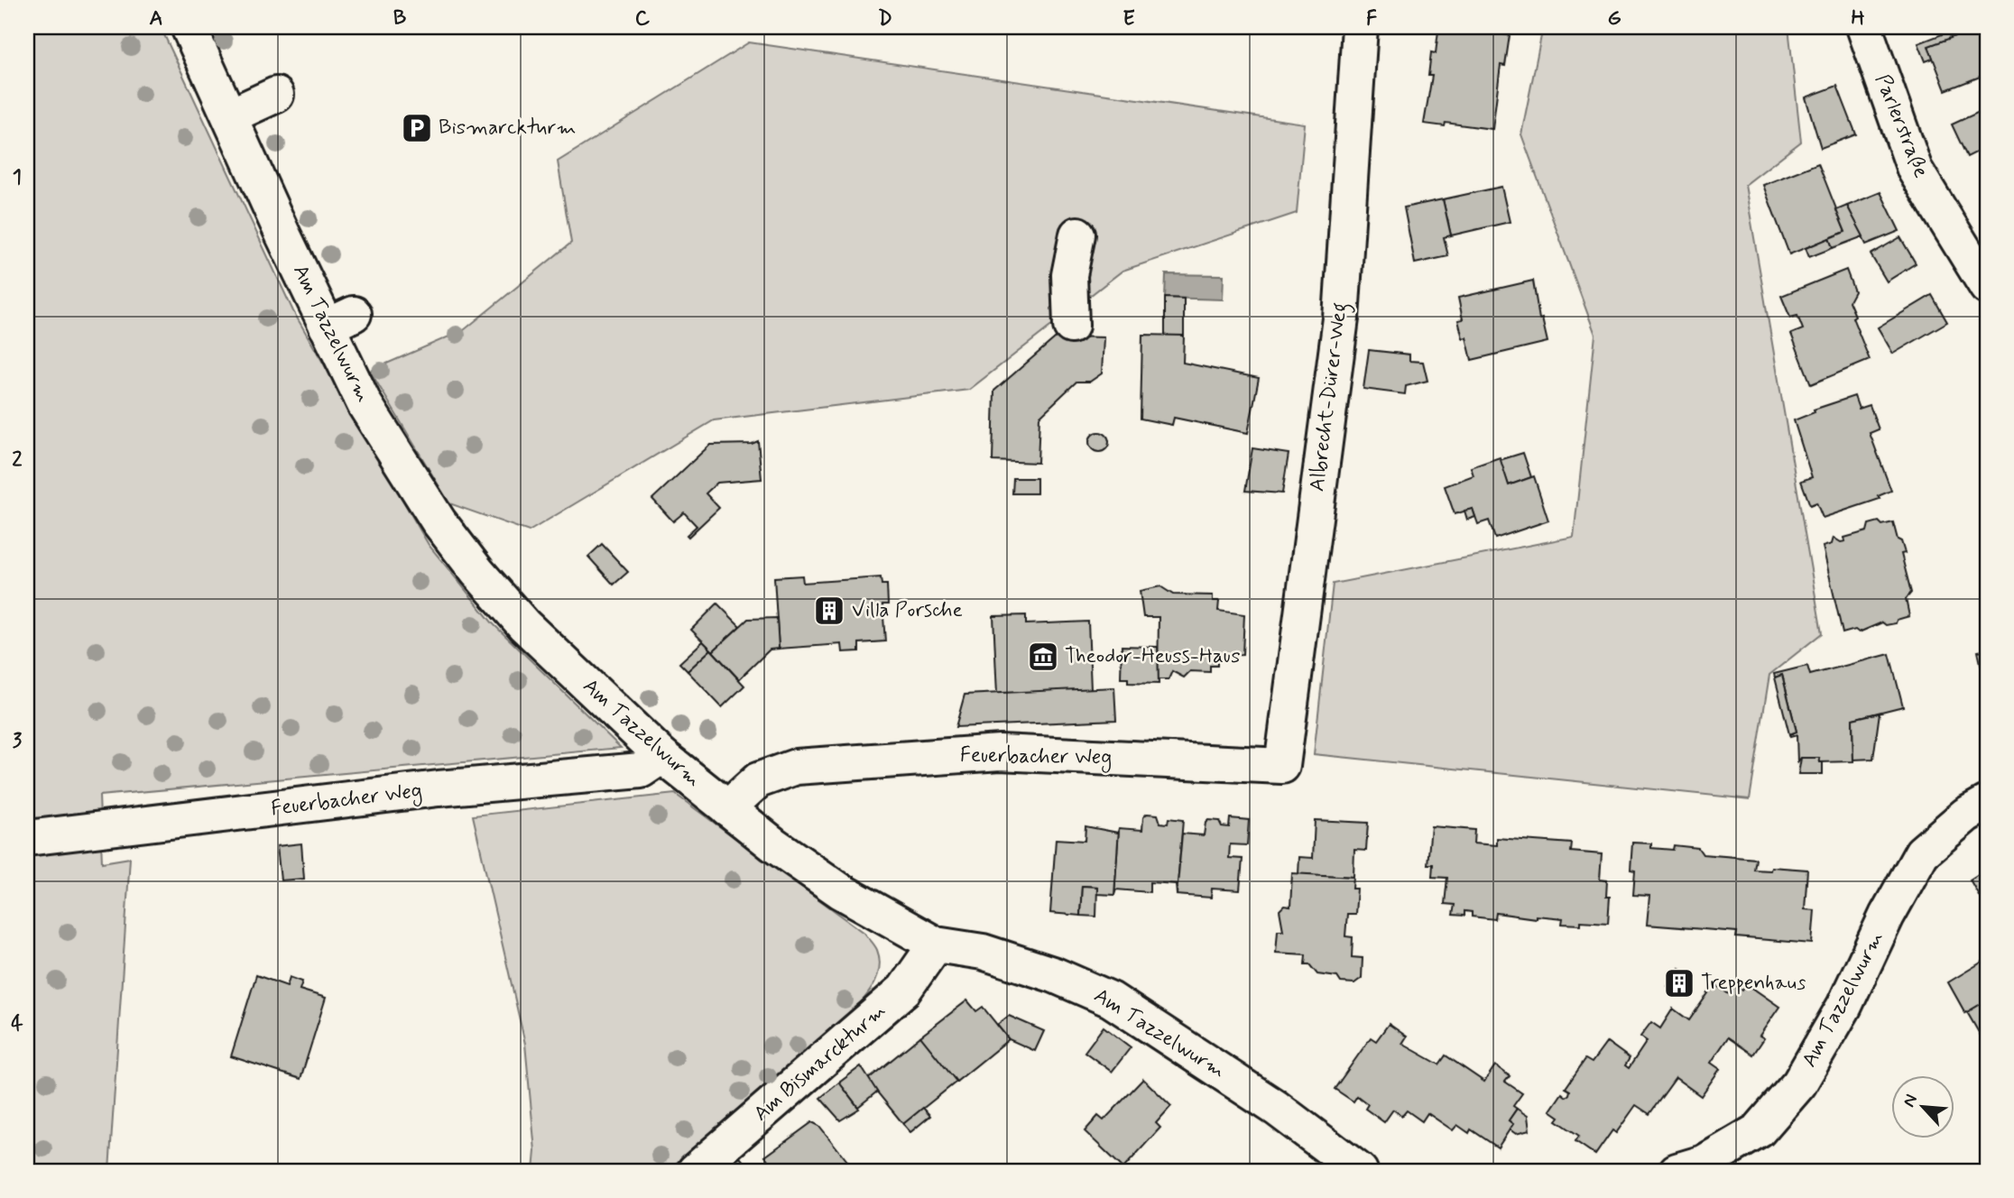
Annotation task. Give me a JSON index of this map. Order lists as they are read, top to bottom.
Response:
{
  "streets": {
    "street": [
      "Parlerstraße",
      "Am Tazzelwurm",
      "Albrecht-Dürer-Weg",
      "Feuerbacher Weg",
      "Am Bismarckturm"
    ]
  },
  "crossings": [
    ["Am Tazzelwurm", "Feuerbacher Weg"],
    ["Am Tazzelwurm", "Am Bismarckturm"],
    ["Albrecht-Dürer-Weg", "Feuerbacher Weg"]
  ],
  "places": {
    "parking": ["Bismarckturm"],
    "building": ["Villa Porsche", "Treppenhaus"],
    "museum": ["Theodor-Heuss-Haus"]
  },
  "north": "top left",
  "grid": {
    "columns": [
      "A",
      "B",
      "C",
      "D",
      "E",
      "F",
      "G",
      "H"
    ],
    "rows": [
      "1",
      "2",
      "3",
      "4"
    ]
  }
}
